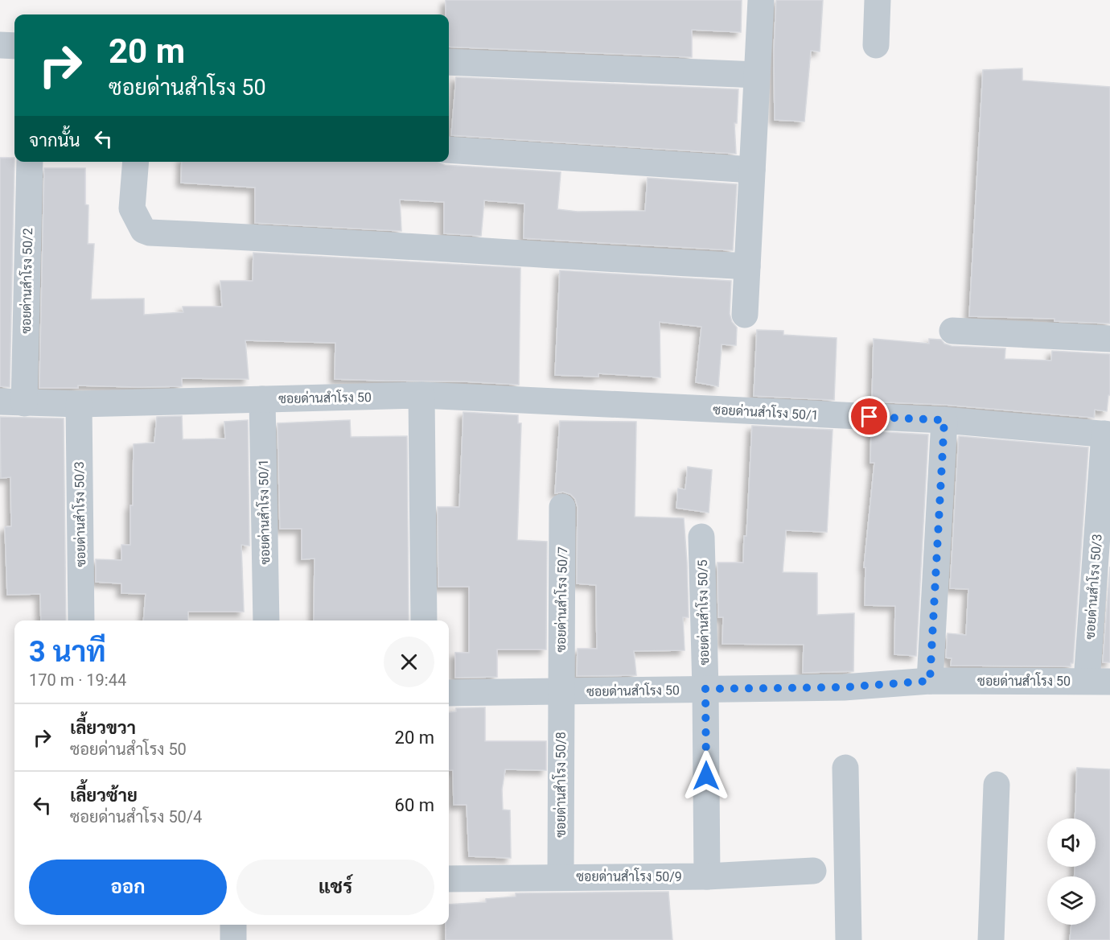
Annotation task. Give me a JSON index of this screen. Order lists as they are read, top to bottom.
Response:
{
  "streets": {
    "street": [
      "ซอยด่านสำโรง 50/2",
      "ซอยด่านสำโรง 50",
      "ซอยด่านสำโรง 50/1",
      "ซอยด่านสำโรง 50/3",
      "ซอยด่านสำโรง 50/7",
      "ซอยด่านสำโรง 50/5",
      "ซอยด่านสำโรง 50/8",
      "ซอยด่านสำโรง 50/9"
    ]
  },
  "crossings": [
    ["ซอยด่านสำโรง 50/2", "ซอยด่านสำโรง 50"],
    ["ซอยด่านสำโรง 50", "ซอยด่านสำโรง 50/1"],
    ["ซอยด่านสำโรง 50", "ซอยด่านสำโรง 50/3"],
    ["ซอยด่านสำโรง 50", "ซอยด่านสำโรง 50/7"],
    ["ซอยด่านสำโรง 50", "ซอยด่านสำโรง 50/5"],
    ["ซอยด่านสำโรง 50", "ซอยด่านสำโรง 50/8"],
    ["ซอยด่านสำโรง 50/1", "ซอยด่านสำโรง 50/3"],
    ["ซอยด่านสำโรง 50/7", "ซอยด่านสำโรง 50/8"],
    ["ซอยด่านสำโรง 50/5", "ซอยด่านสำโรง 50/9"],
    ["ซอยด่านสำโรง 50/8", "ซอยด่านสำโรง 50/9"]
  ],
  "page": {
    "turn": ["20 m", "ซอยด่านสำโรง 50"],
    "then": "จากนั้น",
    "heading": ["3 นาที", "170 m · 19:44"],
    "list": [
      {
        "name": "เลี้ยวขวา",
        "note": "ซอยด่านสำโรง 50",
        "value": "20 m"
      },
      {
        "name": "เลี้ยวซ้าย",
        "note": "ซอยด่านสำโรง 50/4",
        "value": "60 m"
      }
    ],
    "buttons": ["ออก", "แชร์"]
  }
}
